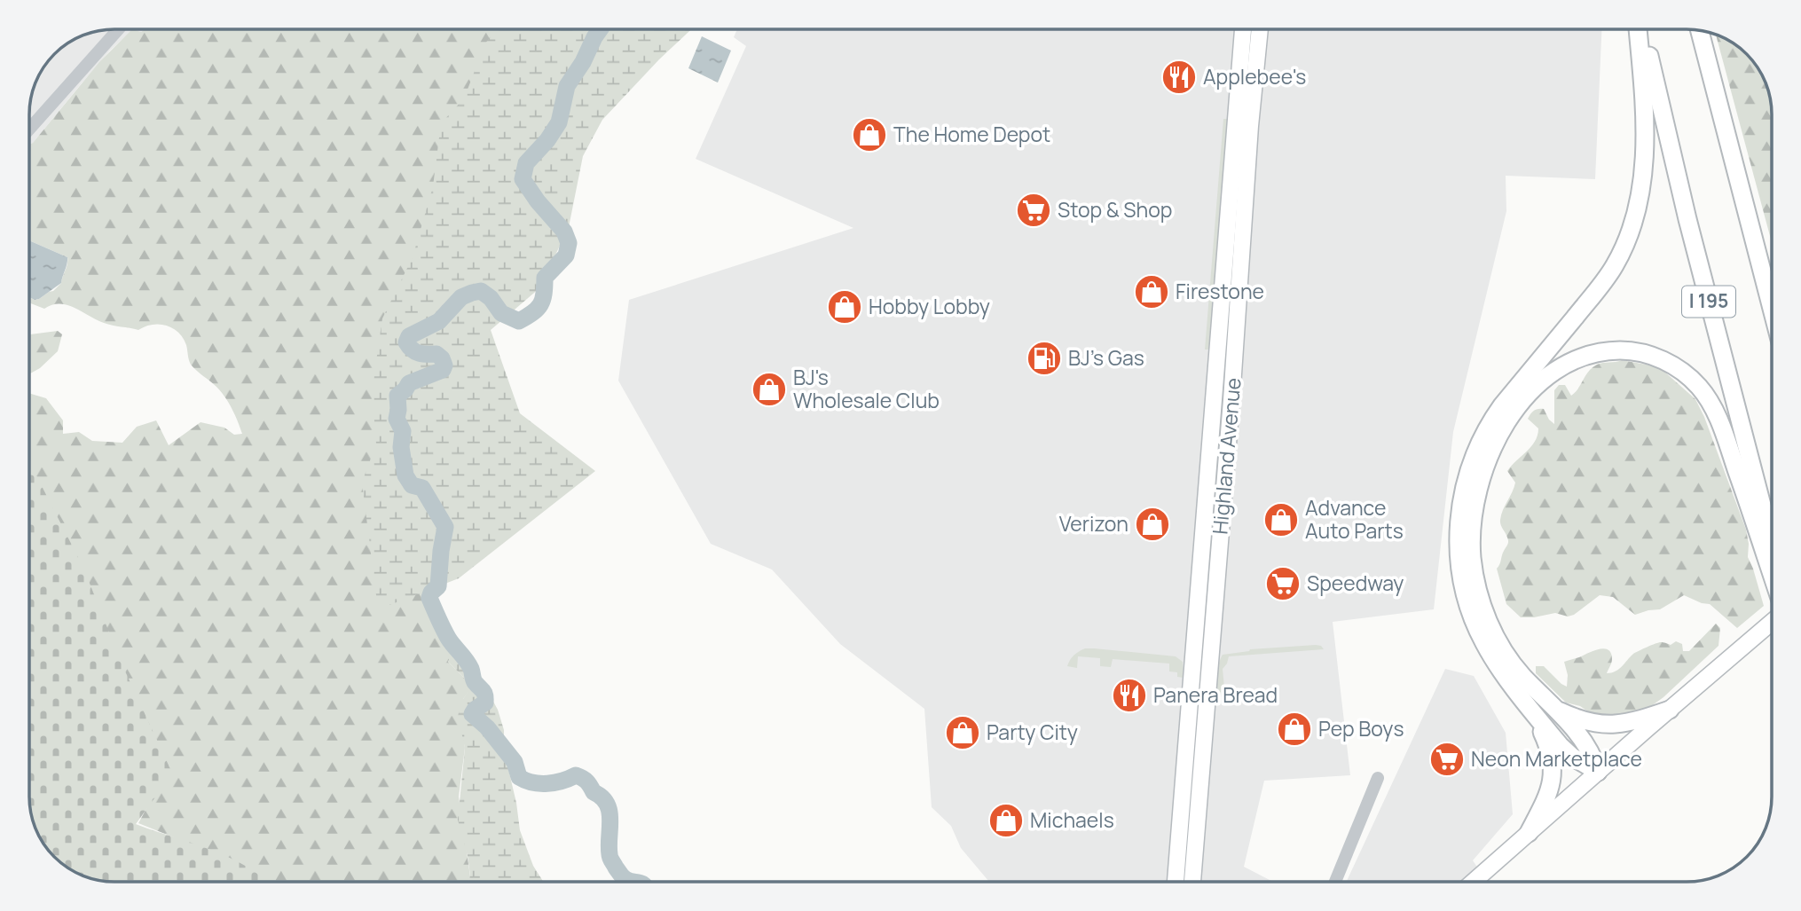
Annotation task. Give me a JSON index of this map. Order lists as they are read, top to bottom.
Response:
{
  "streets": {
    "highway": ["I 195"],
    "main road": ["Highland Avenue"]
  },
  "places": {
    "restaurant": ["Applebee's", "Panera Bread"],
    "shop": [
      "The Home Depot",
      "Firestone",
      "Hobby Lobby",
      "BJ's Wholesale Club",
      "Advance Auto Parts",
      "Verizon",
      "Pep Boys",
      "Party City",
      "Michaels"
    ],
    "supermarket": ["Stop & Shop", "Speedway", "Neon Marketplace"],
    "fuel station": ["BJ's Gas"]
  }
}
